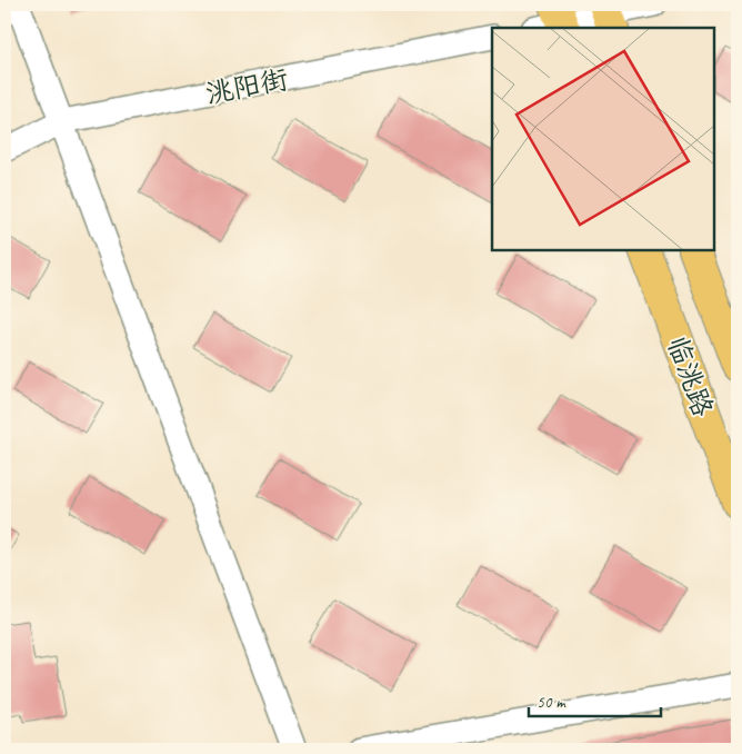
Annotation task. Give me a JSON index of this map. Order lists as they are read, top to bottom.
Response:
{
  "streets": {
    "main road": ["临洮路"],
    "street": ["洮阳街"]
  },
  "scale_bar": "50 m"
}
